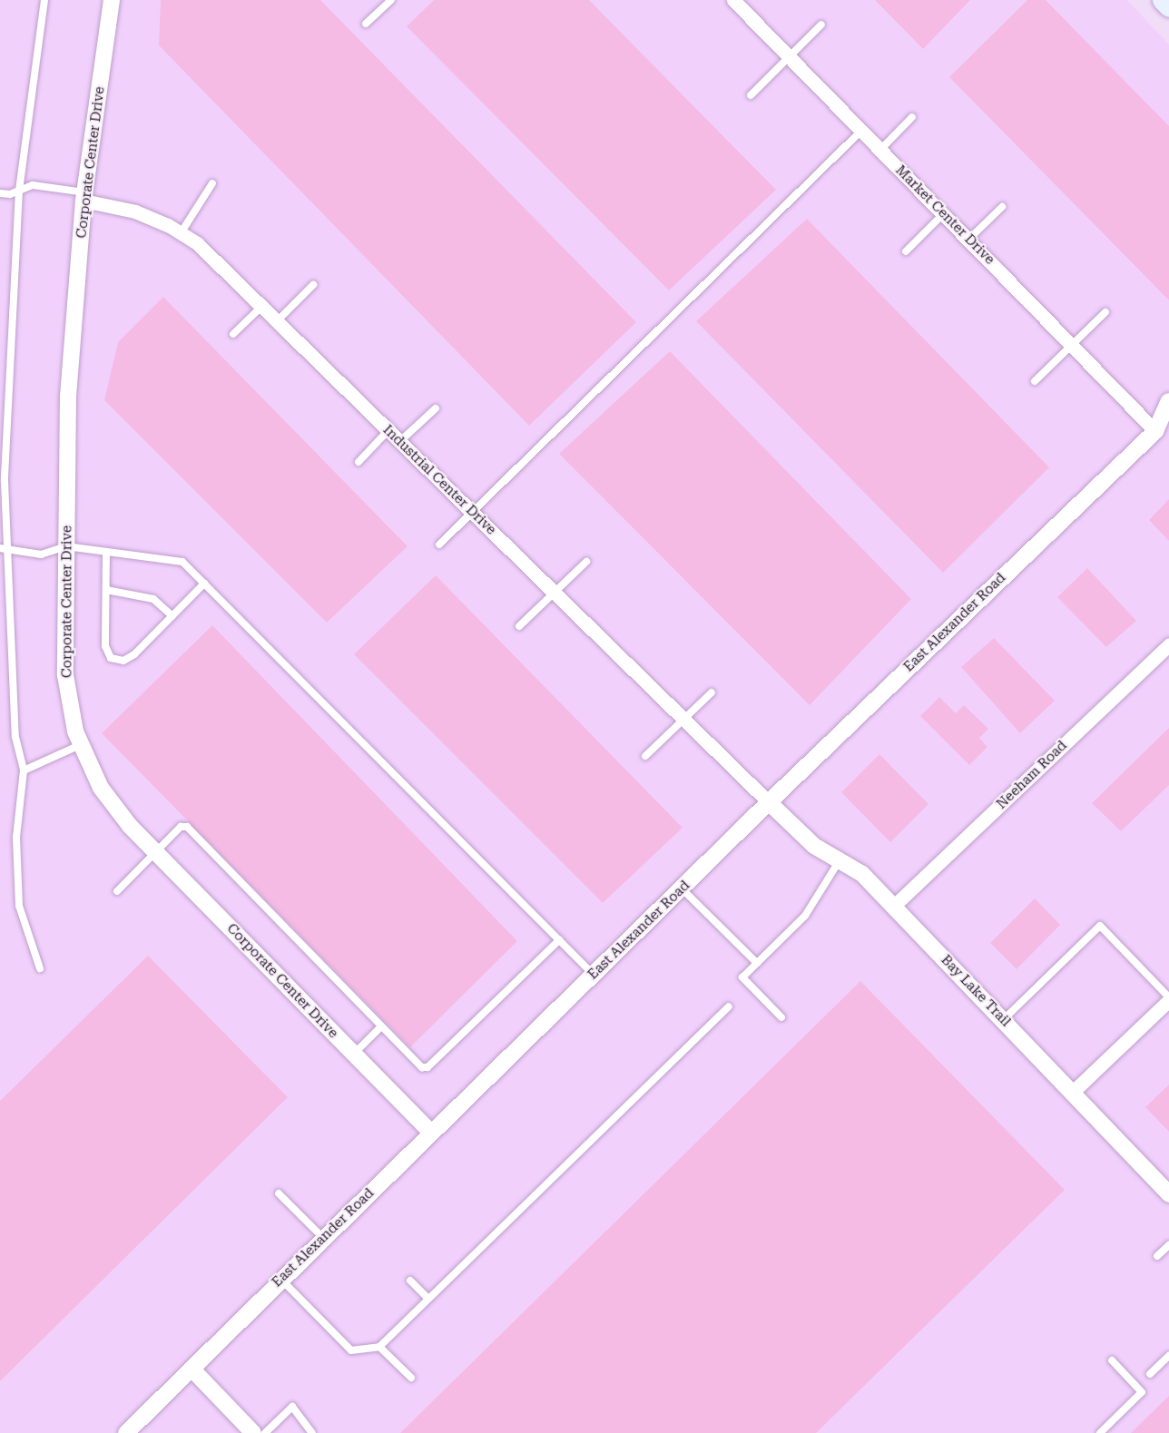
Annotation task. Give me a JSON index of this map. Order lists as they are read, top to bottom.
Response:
{
  "streets": {
    "street": [
      "Corporate Center Drive",
      "Market Center Drive",
      "Industrial Center Drive",
      "East Alexander Road",
      "Neeham Road",
      "Bay Lake Trail"
    ]
  },
  "crossings": [
    ["Corporate Center Drive", "Industrial Center Drive"],
    ["Corporate Center Drive", "East Alexander Road"],
    ["Market Center Drive", "East Alexander Road"],
    ["Industrial Center Drive", "East Alexander Road"],
    ["Industrial Center Drive", "Bay Lake Trail"],
    ["East Alexander Road", "Bay Lake Trail"],
    ["Neeham Road", "Bay Lake Trail"]
  ]
}
